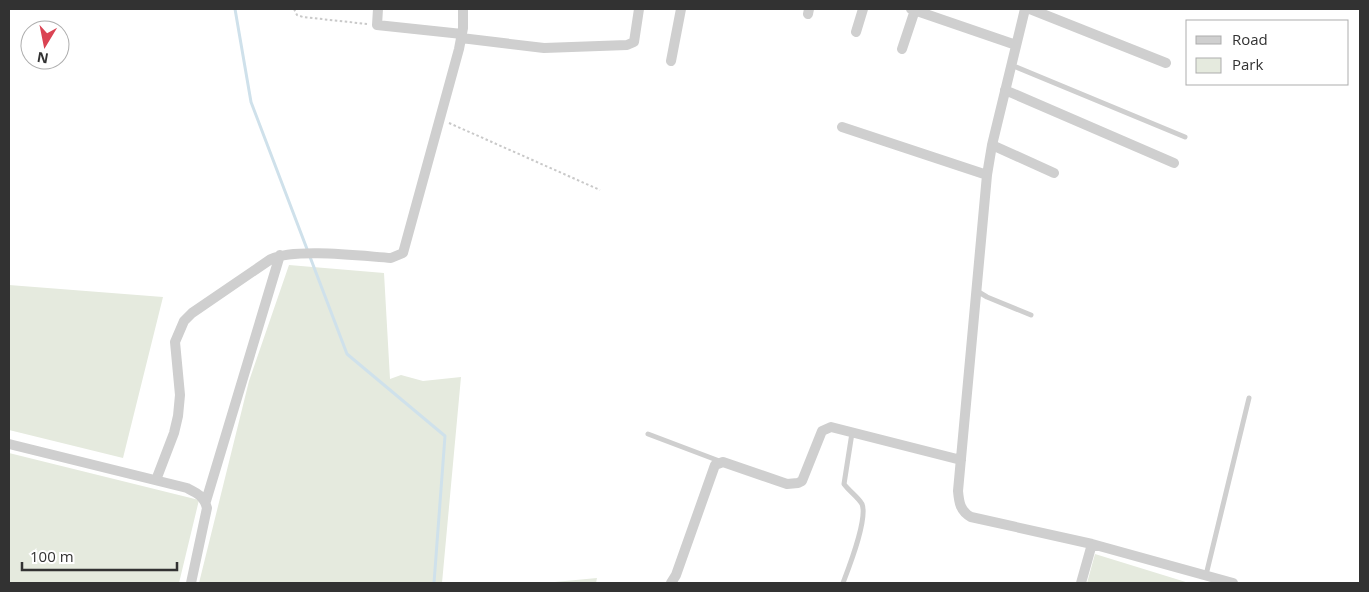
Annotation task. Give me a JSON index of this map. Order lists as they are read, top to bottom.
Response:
{
  "legend": ["Road", "Park"],
  "scale_bar": "100 m",
  "north": "bottom"
}
